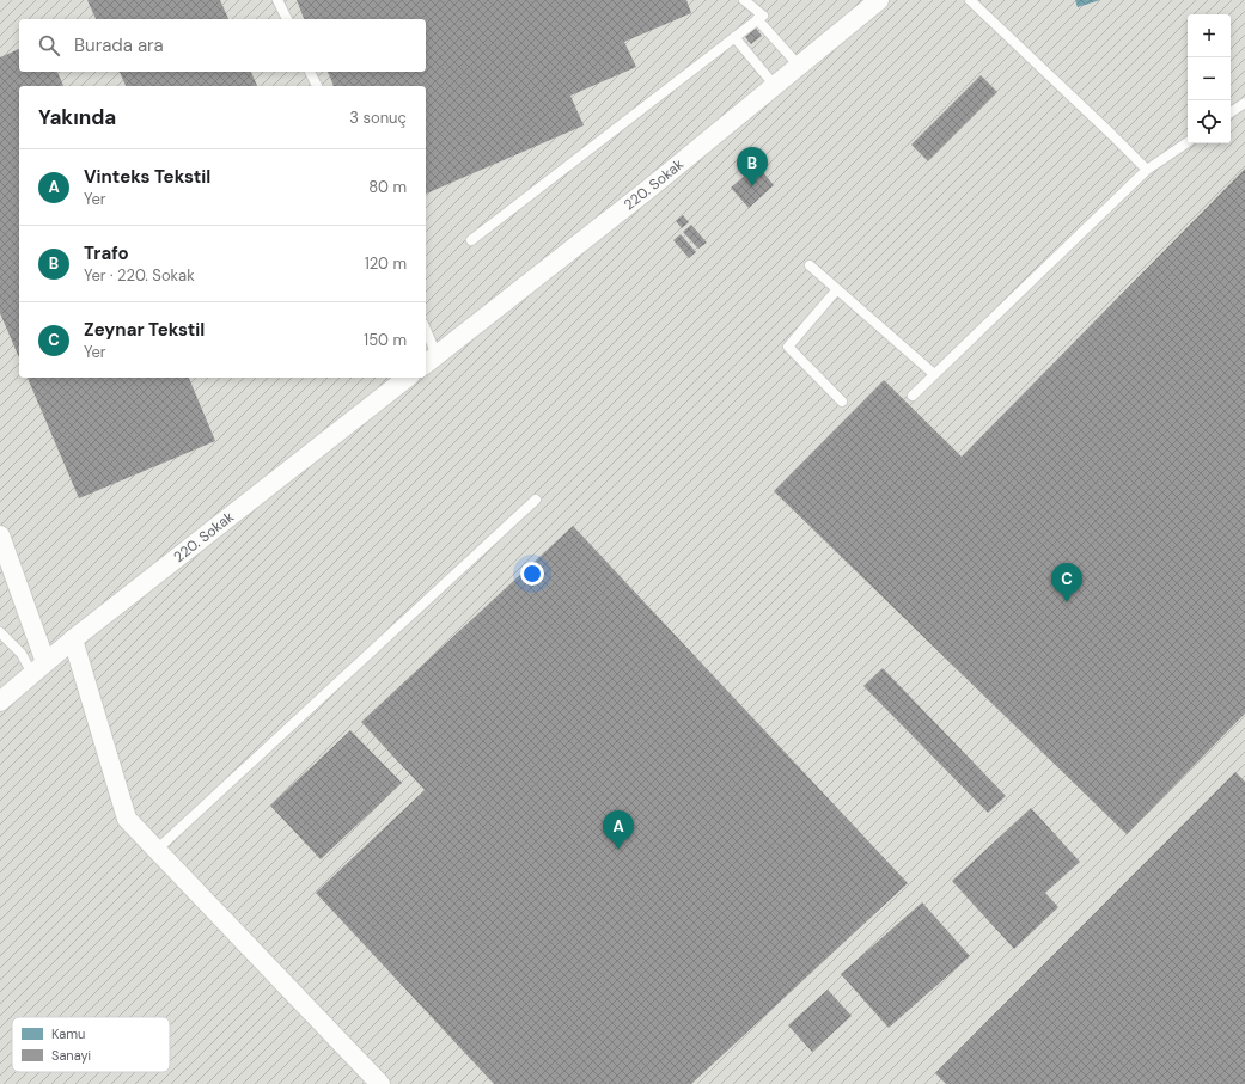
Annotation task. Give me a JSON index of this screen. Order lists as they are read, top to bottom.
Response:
{
  "streets": {
    "street": ["220. Sokak"]
  },
  "legend": ["Kamu", "Sanayi"],
  "page": {
    "map_buttons": ["+", "−"],
    "search": "Burada ara",
    "heading": ["Yakında", "3 sonuç"],
    "pins": ["B", "C", "A"],
    "list": [
      {
        "mark": "A",
        "name": "Vinteks Tekstil",
        "note": "Yer",
        "value": "80 m"
      },
      {
        "mark": "B",
        "name": "Trafo",
        "note": "Yer · 220. Sokak",
        "value": "120 m"
      },
      {
        "mark": "C",
        "name": "Zeynar Tekstil",
        "note": "Yer",
        "value": "150 m"
      }
    ]
  }
}
